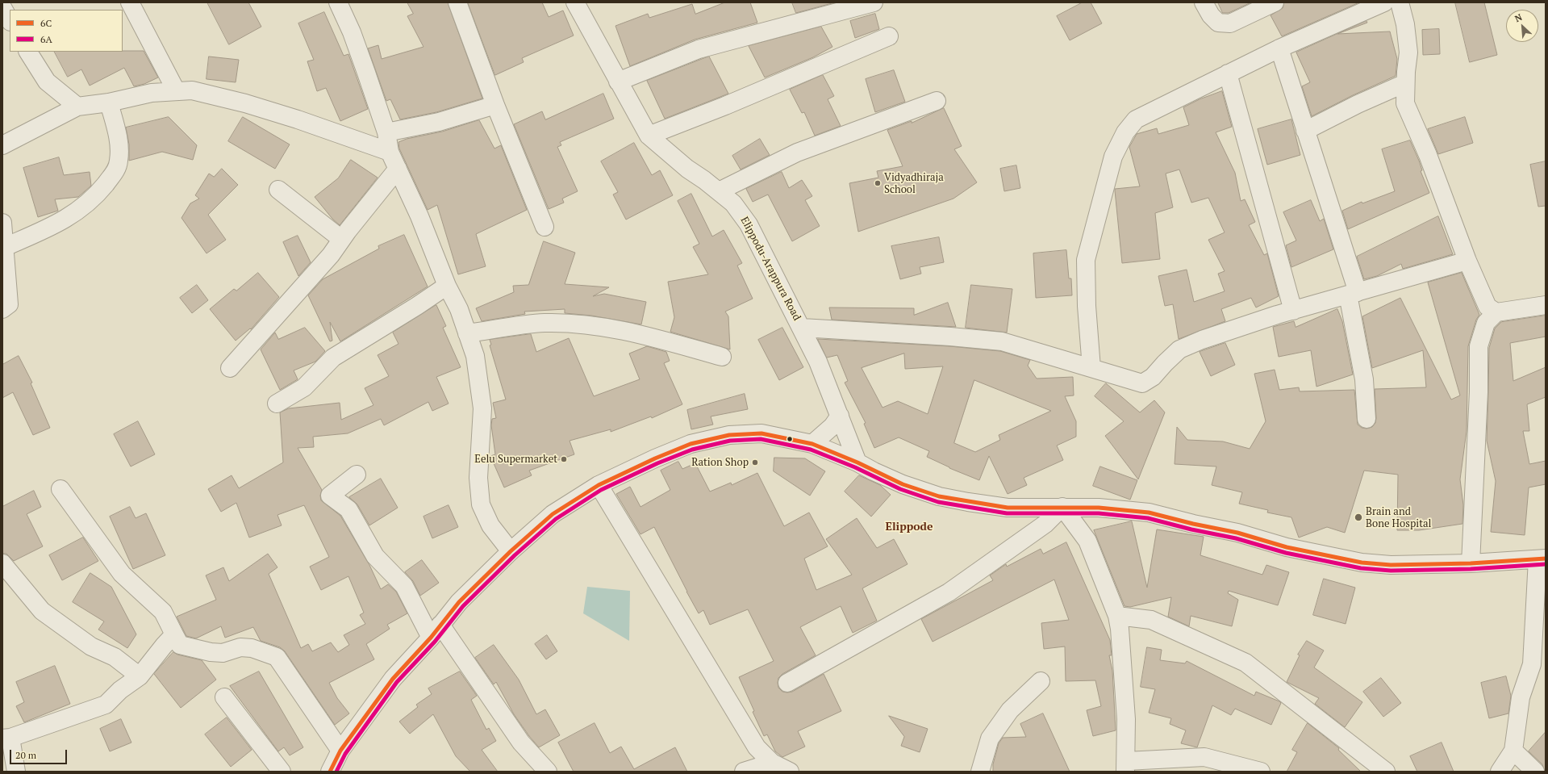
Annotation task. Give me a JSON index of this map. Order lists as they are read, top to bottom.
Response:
{
  "streets": {
    "street": ["Elippodu-Arappura Road"]
  },
  "districts": ["Elippode"],
  "places": [
    "Vidyadhiraja School",
    "Eelu Supermarket",
    "Ration Shop",
    "Brain and Bone Hospital"
  ],
  "lines": ["transit line 6C", "transit line 6A"],
  "legend": ["6C", "6A"],
  "scale_bar": "20 m",
  "north": "top left"
}
